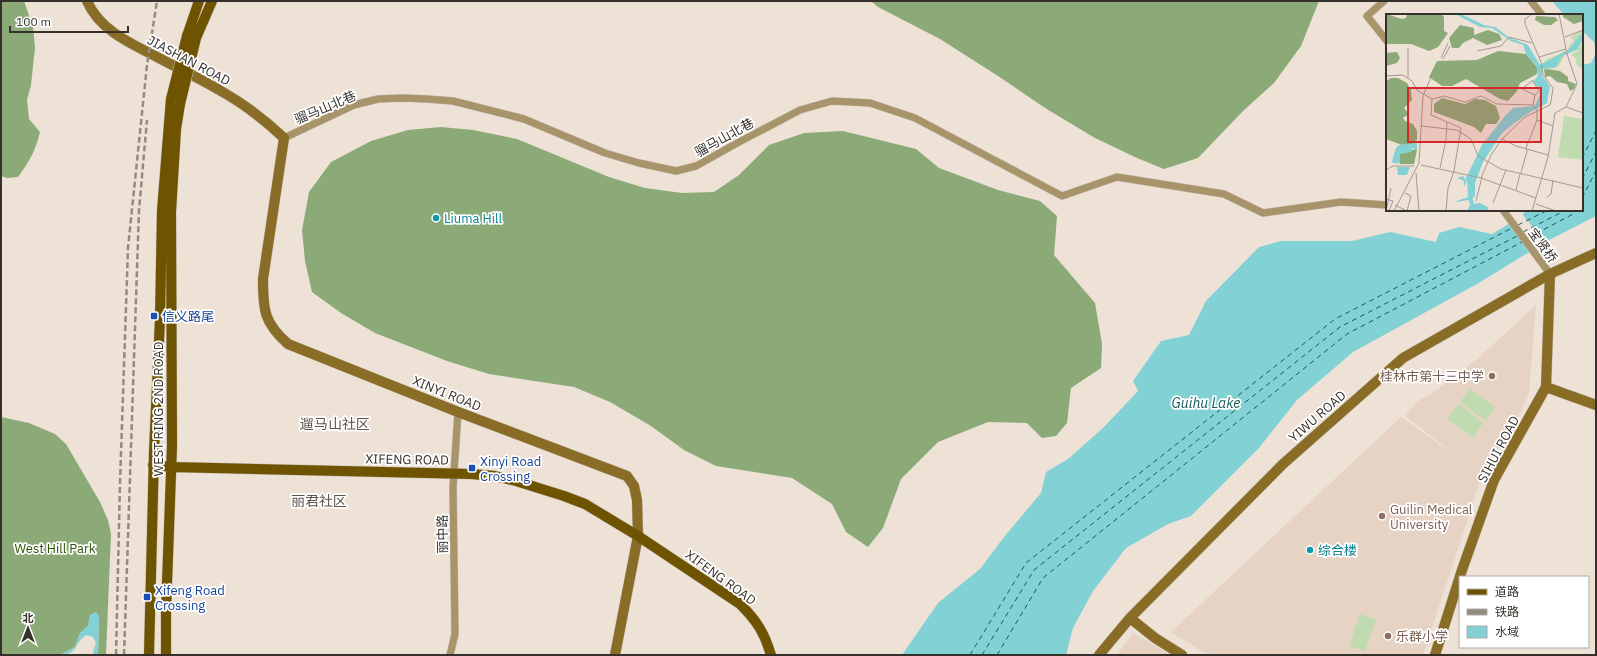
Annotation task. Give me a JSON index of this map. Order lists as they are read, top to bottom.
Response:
{
  "streets": {
    "main road": ["WEST RING 2ND ROAD", "XIFENG ROAD"],
    "street": [
      "JIASHAN ROAD",
      "骝马山北巷",
      "宝贤桥",
      "XINYI ROAD",
      "YIWU ROAD",
      "SIHUI ROAD",
      "丽中路"
    ]
  },
  "crossings": [
    ["JIASHAN ROAD", "骝马山北巷"],
    ["JIASHAN ROAD", "XINYI ROAD"],
    ["骝马山北巷", "XINYI ROAD"],
    ["宝贤桥", "YIWU ROAD"],
    ["宝贤桥", "SIHUI ROAD"],
    ["XINYI ROAD", "XIFENG ROAD"],
    ["XINYI ROAD", "丽中路"],
    ["WEST RING 2ND ROAD", "XIFENG ROAD"],
    ["YIWU ROAD", "SIHUI ROAD"],
    ["XIFENG ROAD", "丽中路"]
  ],
  "districts": ["遛马山社区", "丽君社区"],
  "water": ["Guihu Lake"],
  "parks": ["West Hill Park"],
  "places": {
    "other": [
      "Liuma Hill",
      "桂林市第十三中学",
      "Guilin Medical University",
      "综合楼",
      "乐群小学"
    ],
    "transit": ["信义路尾", "Xinyi Road Crossing", "Xifeng Road Crossing"]
  },
  "legend": ["道路", "铁路", "水域"],
  "scale_bar": "100 m",
  "north": "top"
}
